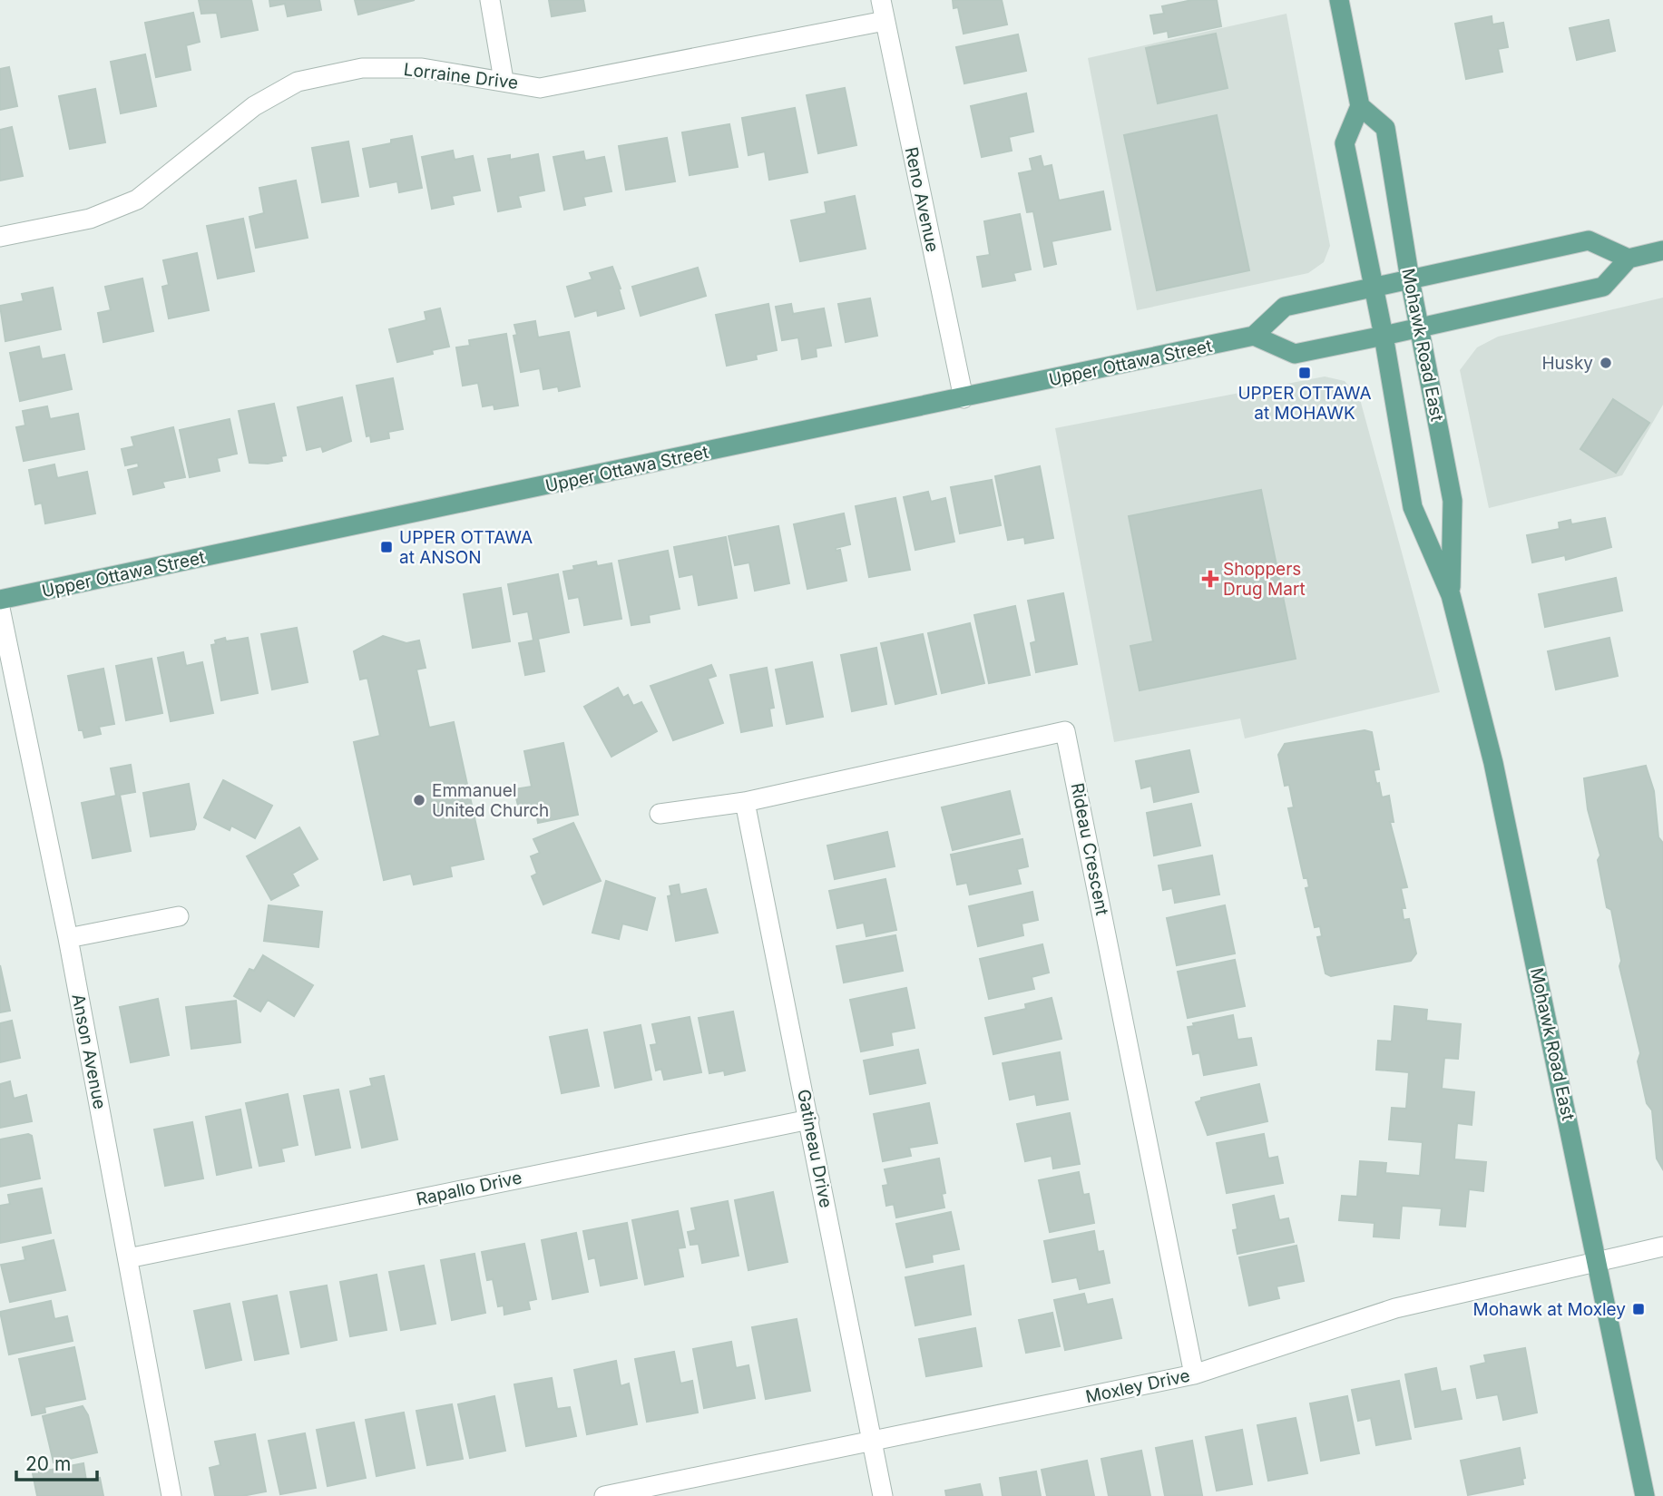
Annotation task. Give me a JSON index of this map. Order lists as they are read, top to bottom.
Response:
{
  "streets": {
    "main road": ["Mohawk Road East", "Upper Ottawa Street"],
    "street": [
      "Lorraine Drive",
      "Reno Avenue",
      "Rideau Crescent",
      "Anson Avenue",
      "Gatineau Drive",
      "Rapallo Drive",
      "Moxley Drive"
    ]
  },
  "crossings": [
    ["Lorraine Drive", "Reno Avenue"],
    ["Reno Avenue", "Upper Ottawa Street"],
    ["Mohawk Road East", "Moxley Drive"],
    ["Rideau Crescent", "Gatineau Drive"],
    ["Rideau Crescent", "Moxley Drive"],
    ["Anson Avenue", "Rapallo Drive"],
    ["Gatineau Drive", "Rapallo Drive"],
    ["Gatineau Drive", "Moxley Drive"]
  ],
  "places": {
    "other": ["Husky", "Emmanuel United Church"],
    "transit": ["UPPER OTTAWA at MOHAWK", "UPPER OTTAWA at ANSON", "Mohawk at Moxley"],
    "health": ["Shoppers Drug Mart"]
  },
  "scale_bar": "20 m"
}
